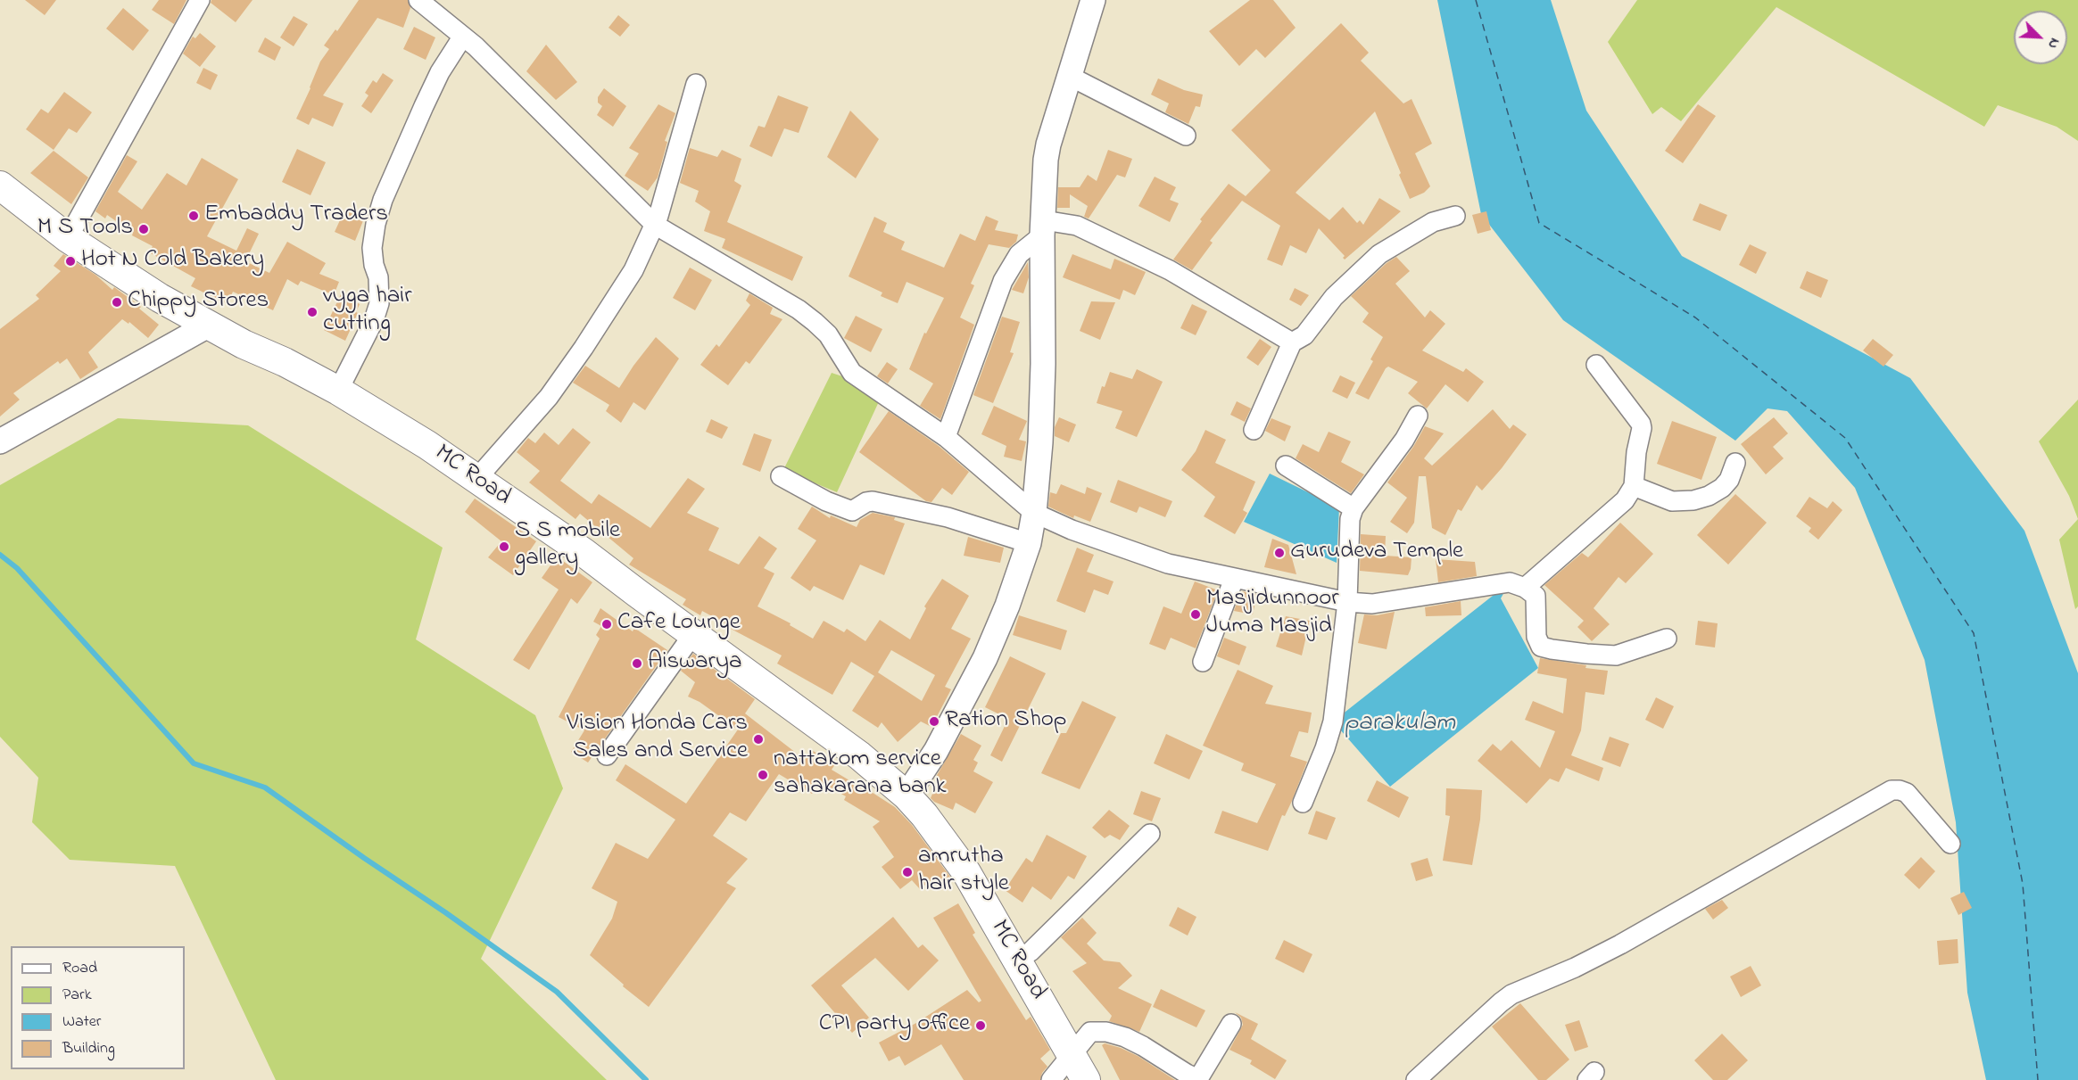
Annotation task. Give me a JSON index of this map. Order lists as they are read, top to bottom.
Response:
{
  "streets": {
    "highway": ["MC Road"]
  },
  "water": ["parakulam"],
  "places": [
    "Embaddy Traders",
    "M S Tools",
    "Hot N Cold Bakery",
    "Chippy Stores",
    "vyga hair cutting",
    "S S mobile gallery",
    "Gurudeva Temple",
    "Masjidunnoor Juma Masjid",
    "Cafe Lounge",
    "Aiswarya",
    "Ration Shop",
    "Vision Honda Cars Sales and Service",
    "nattakom service sahakarana bank",
    "amrutha hair style",
    "CPI party office"
  ],
  "legend": [
    "Road",
    "Park",
    "Water",
    "Building"
  ],
  "north": "bottom right"
}
